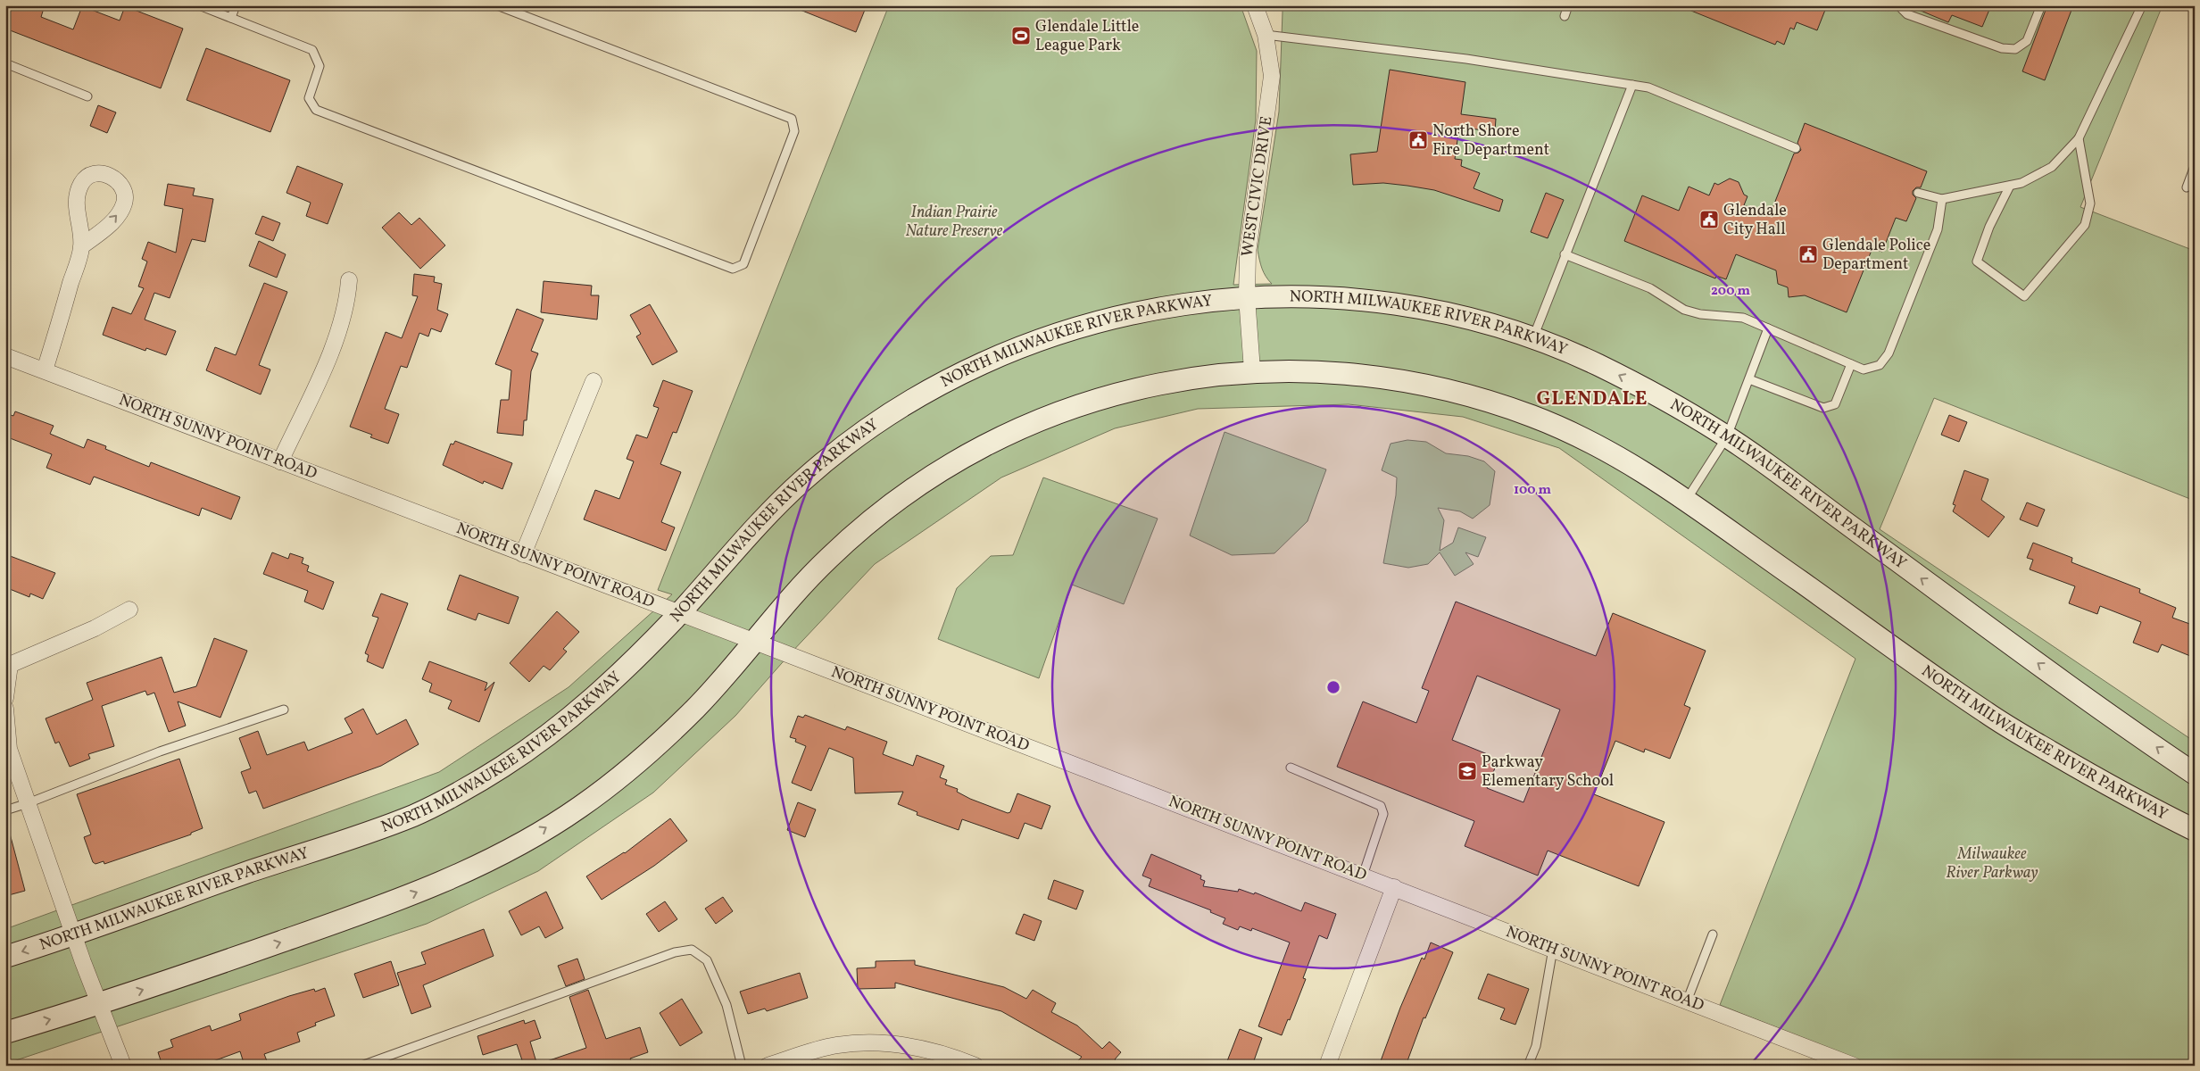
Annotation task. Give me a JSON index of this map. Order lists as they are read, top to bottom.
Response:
{
  "streets": {
    "street": ["WEST CIVIC DRIVE", "NORTH MILWAUKEE RIVER PARKWAY", "NORTH SUNNY POINT ROAD"]
  },
  "crossings": [
    ["WEST CIVIC DRIVE", "NORTH MILWAUKEE RIVER PARKWAY"],
    ["NORTH MILWAUKEE RIVER PARKWAY", "NORTH SUNNY POINT ROAD"]
  ],
  "districts": ["GLENDALE"],
  "parks": ["Indian Prairie Nature Preserve", "Milwaukee River Parkway"],
  "places": {
    "sports": ["Glendale Little League Park"],
    "public building": ["North Shore Fire Department", "Glendale City Hall", "Glendale Police Department"],
    "school or university": ["Parkway Elementary School"]
  },
  "rings": ["200 m", "100 m"]
}
